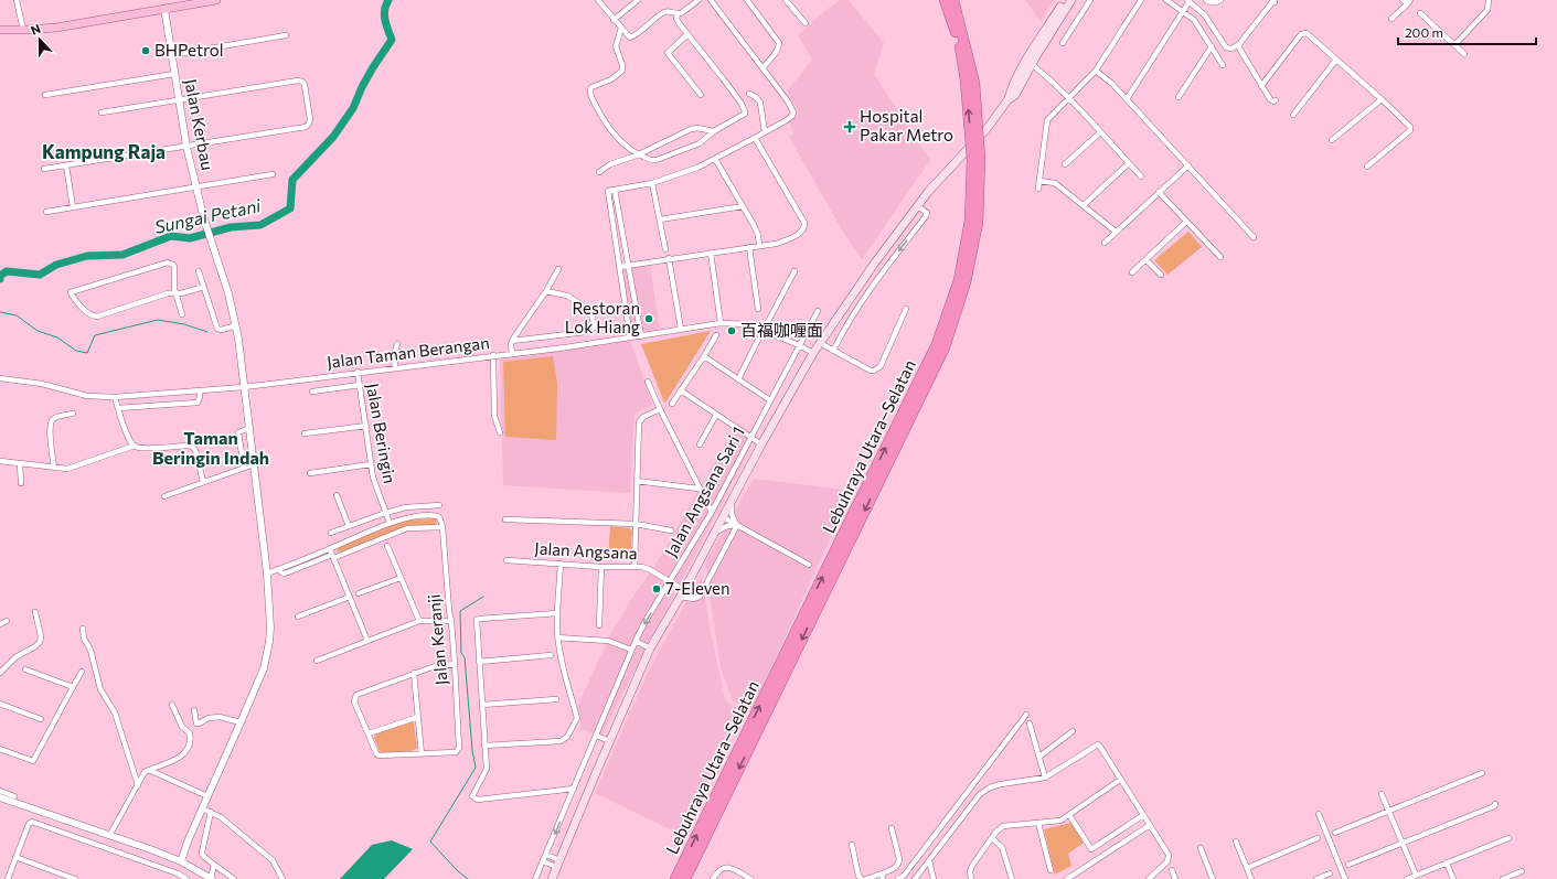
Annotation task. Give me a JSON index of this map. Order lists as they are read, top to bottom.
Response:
{
  "streets": {
    "highway": ["Lebuhraya Utara–Selatan"],
    "street": [
      "Jalan Kerbau",
      "Jalan Taman Berangan",
      "Jalan Beringin",
      "Jalan Angsana Sari 1",
      "Jalan Angsana",
      "Jalan Keranji"
    ]
  },
  "crossings": [
    ["Jalan Kerbau", "Jalan Taman Berangan"],
    ["Jalan Taman Berangan", "Jalan Beringin"],
    ["Jalan Taman Berangan", "Jalan Angsana Sari 1"],
    ["Jalan Beringin", "Jalan Keranji"],
    ["Jalan Angsana Sari 1", "Jalan Angsana"]
  ],
  "districts": ["Kampung Raja", "Taman Beringin Indah"],
  "water": ["Sungai Petani"],
  "places": {
    "other": [
      "BHPetrol",
      "Restoran Lok Hiang",
      "百福咖喱面",
      "7-Eleven"
    ],
    "health": ["Hospital Pakar Metro"]
  },
  "scale_bar": "200 m",
  "north": "top"
}
